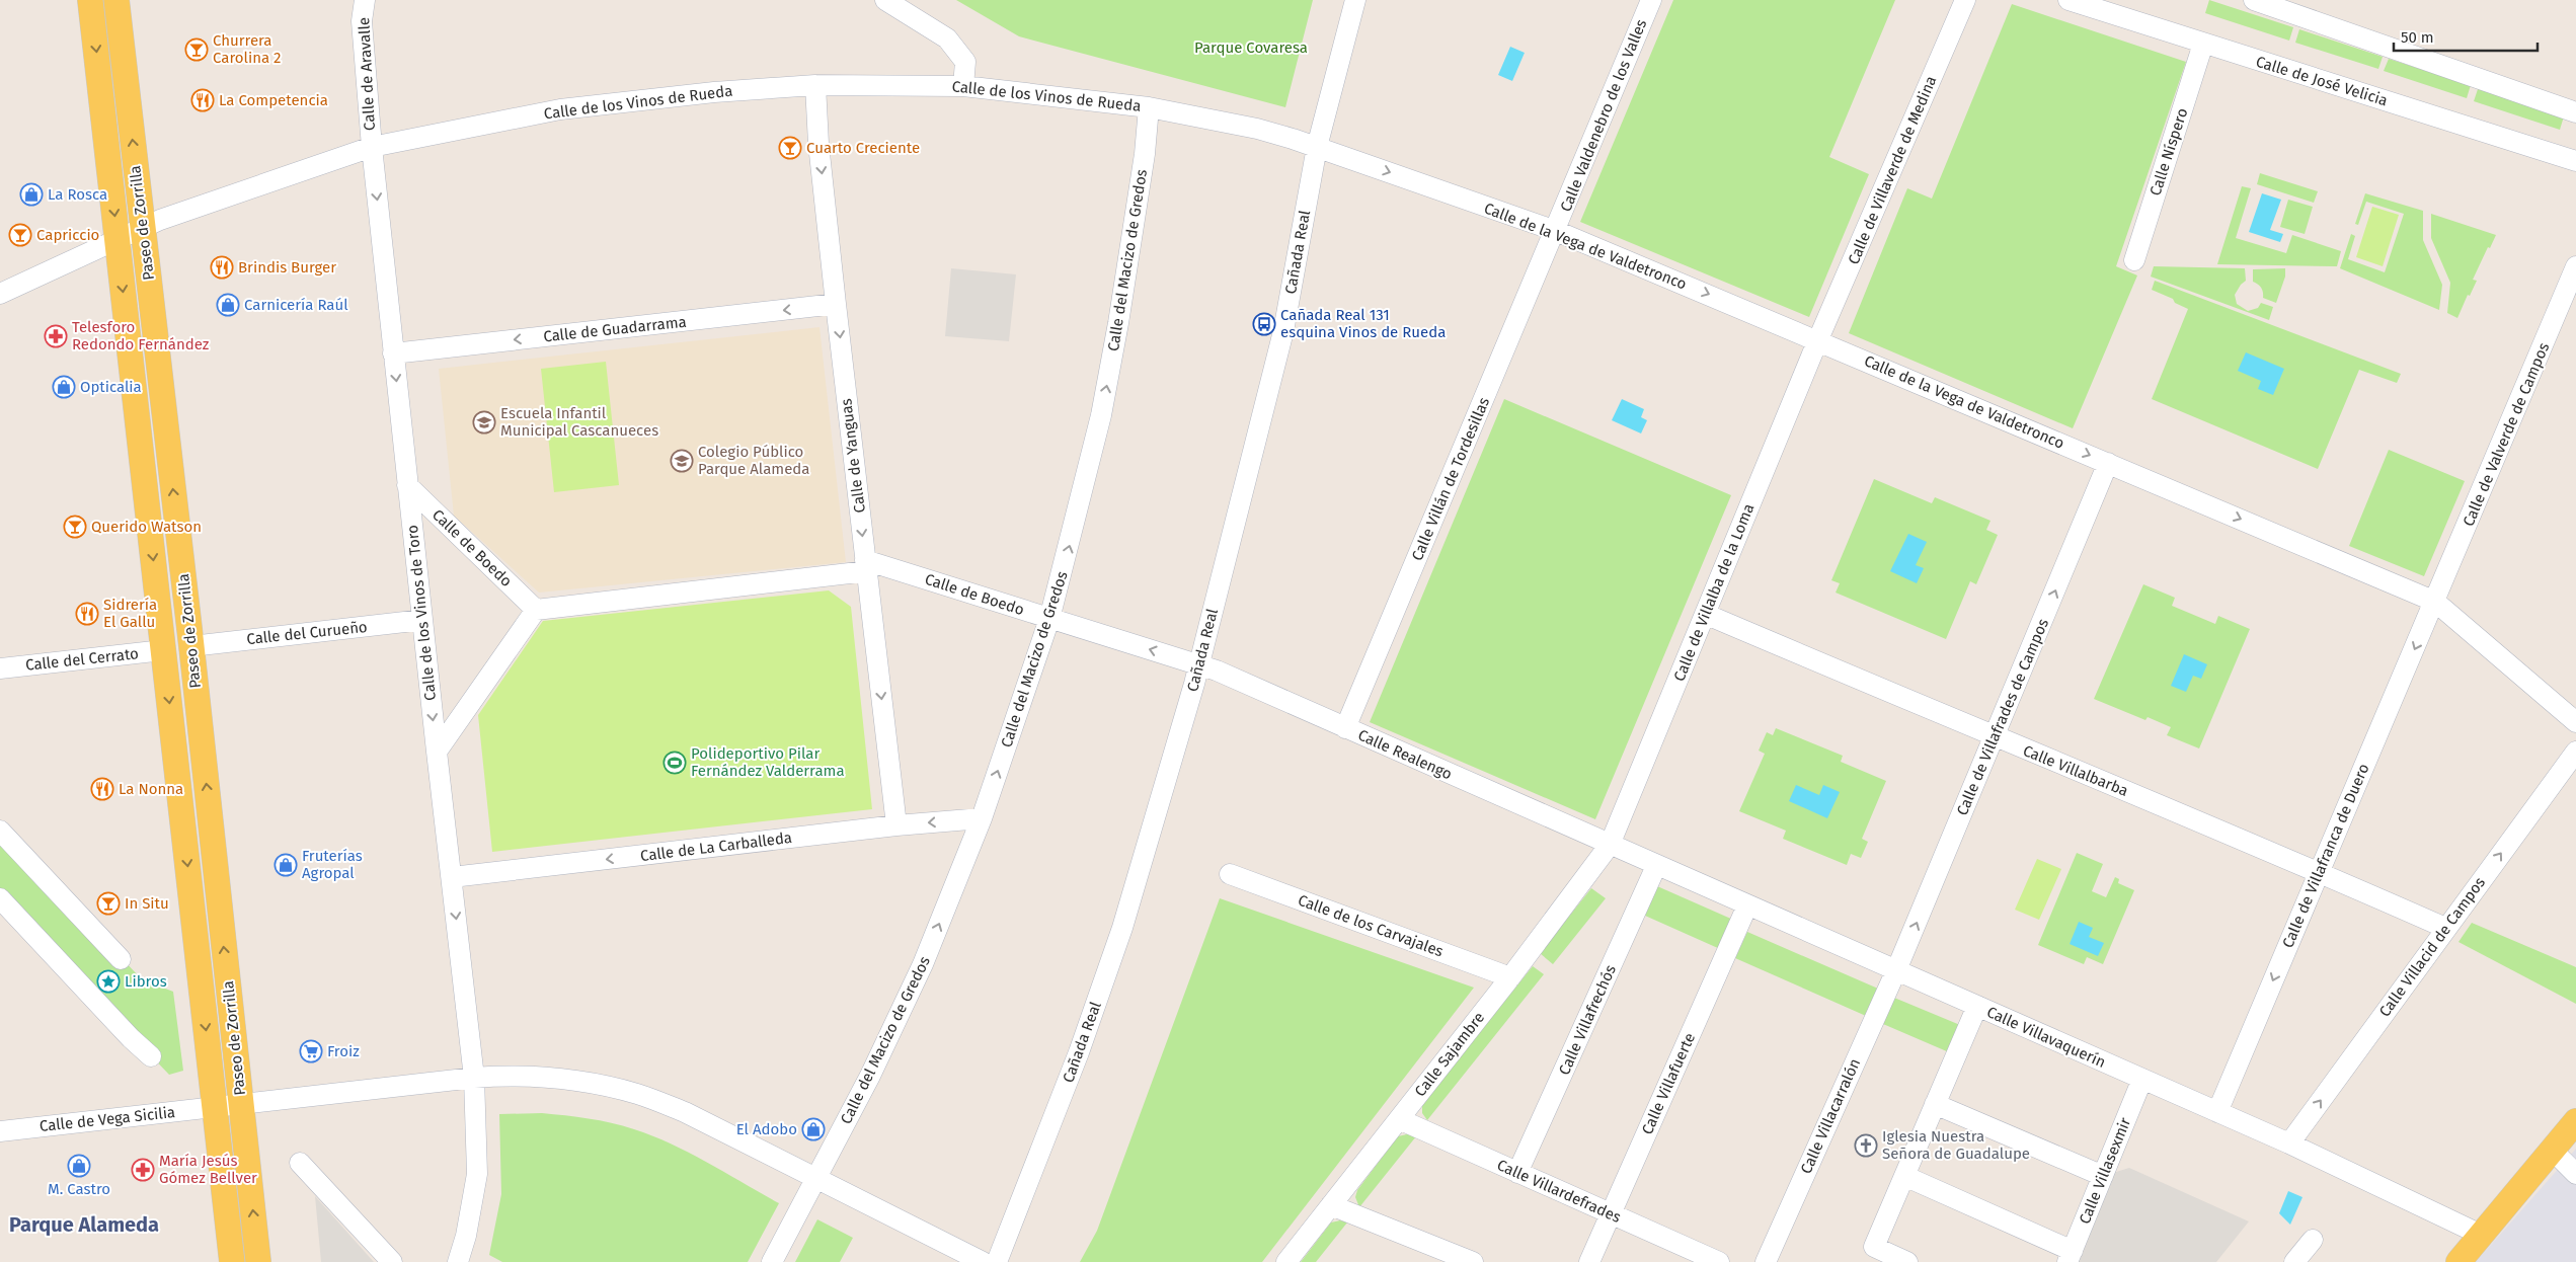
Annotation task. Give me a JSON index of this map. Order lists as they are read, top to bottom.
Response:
{
  "streets": {
    "main road": ["Paseo de Zorrilla"],
    "street": [
      "Calle de Aravalle",
      "Calle de José Velicia",
      "Calle de los Vinos de Rueda",
      "Calle Valdenebro de los Valles",
      "Calle Níspero",
      "Calle de Villaverde de Medina",
      "Calle de la Vega de Valdetronco",
      "Cañada Real",
      "Calle del Macizo de Gredos",
      "Calle de Guadarrama",
      "Calle de Valverde de Campos",
      "Calle de Yanguas",
      "Calle Villán de Tordesillas",
      "Calle de Boedo",
      "Calle de Villalba de la Loma",
      "Calle de los Vinos de Toro",
      "Calle del Curueño",
      "Calle del Cerrato",
      "Calle de Villafrades de Campos",
      "Calle Realengo",
      "Calle Villalbarba",
      "Calle de La Carballeda",
      "Calle de Villafranca de Duero",
      "Calle de los Carvajales",
      "Calle Villacid de Campos",
      "Calle Villafrechós",
      "Calle Villavaquerín",
      "Calle Sajambre",
      "Calle Villafuerte",
      "Calle Villacarralón",
      "Calle de Vega Sicilia",
      "Calle Villasexmir",
      "Calle Villardefrades"
    ]
  },
  "crossings": [
    ["Calle de Aravalle", "Calle de los Vinos de Rueda"],
    ["Calle de Aravalle", "Calle de los Vinos de Toro"],
    ["Calle de José Velicia", "Calle Níspero"],
    ["Calle de los Vinos de Rueda", "Paseo de Zorrilla"],
    ["Calle de los Vinos de Rueda", "Calle de la Vega de Valdetronco"],
    ["Calle de los Vinos de Rueda", "Cañada Real"],
    ["Calle de los Vinos de Rueda", "Calle del Macizo de Gredos"],
    ["Calle de los Vinos de Rueda", "Calle de Yanguas"],
    ["Calle de los Vinos de Rueda", "Calle de los Vinos de Toro"],
    ["Calle Valdenebro de los Valles", "Calle de la Vega de Valdetronco"],
    ["Calle Valdenebro de los Valles", "Calle Villán de Tordesillas"],
    ["Calle de Villaverde de Medina", "Calle de la Vega de Valdetronco"],
    ["Calle de Villaverde de Medina", "Calle de Villalba de la Loma"],
    ["Paseo de Zorrilla", "Calle del Curueño"],
    ["Paseo de Zorrilla", "Calle del Cerrato"],
    ["Paseo de Zorrilla", "Calle de Vega Sicilia"],
    ["Calle de la Vega de Valdetronco", "Cañada Real"],
    ["Calle de la Vega de Valdetronco", "Calle de Valverde de Campos"],
    ["Calle de la Vega de Valdetronco", "Calle Villán de Tordesillas"],
    ["Calle de la Vega de Valdetronco", "Calle de Villalba de la Loma"],
    ["Calle de la Vega de Valdetronco", "Calle de Villafrades de Campos"],
    ["Calle de la Vega de Valdetronco", "Calle de Villafranca de Duero"],
    ["Cañada Real", "Calle de Boedo"],
    ["Cañada Real", "Calle Realengo"],
    ["Calle del Macizo de Gredos", "Calle de Boedo"],
    ["Calle del Macizo de Gredos", "Calle de La Carballeda"],
    ["Calle del Macizo de Gredos", "Calle de Vega Sicilia"],
    ["Calle de Guadarrama", "Calle de Yanguas"],
    ["Calle de Guadarrama", "Calle de los Vinos de Toro"],
    ["Calle de Valverde de Campos", "Calle de Villafranca de Duero"],
    ["Calle de Yanguas", "Calle de Boedo"],
    ["Calle de Yanguas", "Calle de La Carballeda"],
    ["Calle Villán de Tordesillas", "Calle Realengo"],
    ["Calle de Boedo", "Calle de los Vinos de Toro"],
    ["Calle de Boedo", "Calle Realengo"],
    ["Calle de Villalba de la Loma", "Calle Realengo"],
    ["Calle de Villalba de la Loma", "Calle Villalbarba"],
    ["Calle de Villalba de la Loma", "Calle Villavaquerín"],
    ["Calle de Villalba de la Loma", "Calle Sajambre"],
    ["Calle de los Vinos de Toro", "Calle del Curueño"],
    ["Calle de los Vinos de Toro", "Calle de La Carballeda"],
    ["Calle de los Vinos de Toro", "Calle de Vega Sicilia"],
    ["Calle de Villafrades de Campos", "Calle Villalbarba"],
    ["Calle de Villafrades de Campos", "Calle Villavaquerín"],
    ["Calle de Villafrades de Campos", "Calle Villacarralón"],
    ["Calle Realengo", "Calle Villavaquerín"],
    ["Calle Realengo", "Calle Sajambre"],
    ["Calle Villalbarba", "Calle de Villafranca de Duero"],
    ["Calle Villalbarba", "Calle Villacid de Campos"],
    ["Calle de Villafranca de Duero", "Calle Villavaquerín"],
    ["Calle de los Carvajales", "Calle Sajambre"],
    ["Calle Villacid de Campos", "Calle Villavaquerín"],
    ["Calle Villafrechós", "Calle Villavaquerín"],
    ["Calle Villafrechós", "Calle Villardefrades"],
    ["Calle Villavaquerín", "Calle Sajambre"],
    ["Calle Villavaquerín", "Calle Villafuerte"],
    ["Calle Villavaquerín", "Calle Villacarralón"],
    ["Calle Villavaquerín", "Calle Villasexmir"],
    ["Calle Sajambre", "Calle Villardefrades"],
    ["Calle Villafuerte", "Calle Villardefrades"]
  ],
  "one_way": [
    "Calle de la Vega de Valdetronco",
    "Calle del Macizo de Gredos",
    "Calle de Guadarrama",
    "Calle de Yanguas",
    "Calle de los Vinos de Toro",
    "Calle de Villafrades de Campos",
    "Calle de La Carballeda",
    "Calle de Villafranca de Duero",
    "Calle Villacid de Campos"
  ],
  "districts": ["Parque Alameda"],
  "parks": ["Parque Covaresa"],
  "places": {
    "bar": [
      "Churrera Carolina 2",
      "Cuarto Creciente",
      "Capriccio",
      "Querido Watson",
      "In Situ"
    ],
    "restaurant": [
      "La Competencia",
      "Brindis Burger",
      "Sidrería El Gallu",
      "La Nonna"
    ],
    "shop": [
      "La Rosca",
      "Carnicería Raúl",
      "Opticalia",
      "Fruterías Agropal",
      "El Adobo",
      "M. Castro"
    ],
    "bus stop": ["Cañada Real 131 esquina Vinos de Rueda"],
    "pharmacy": ["Telesforo Redondo Fernández", "María Jesús Gómez Bellver"],
    "school or university": ["Escuela Infantil Municipal Cascanueces", "Colegio Público Parque Alameda"],
    "sports": ["Polideportivo Pilar Fernández Valderrama"],
    "place": ["Libros"],
    "supermarket": ["Froiz"],
    "church": ["Iglesia Nuestra Señora de Guadalupe"]
  },
  "scale_bar": "50 m"
}
